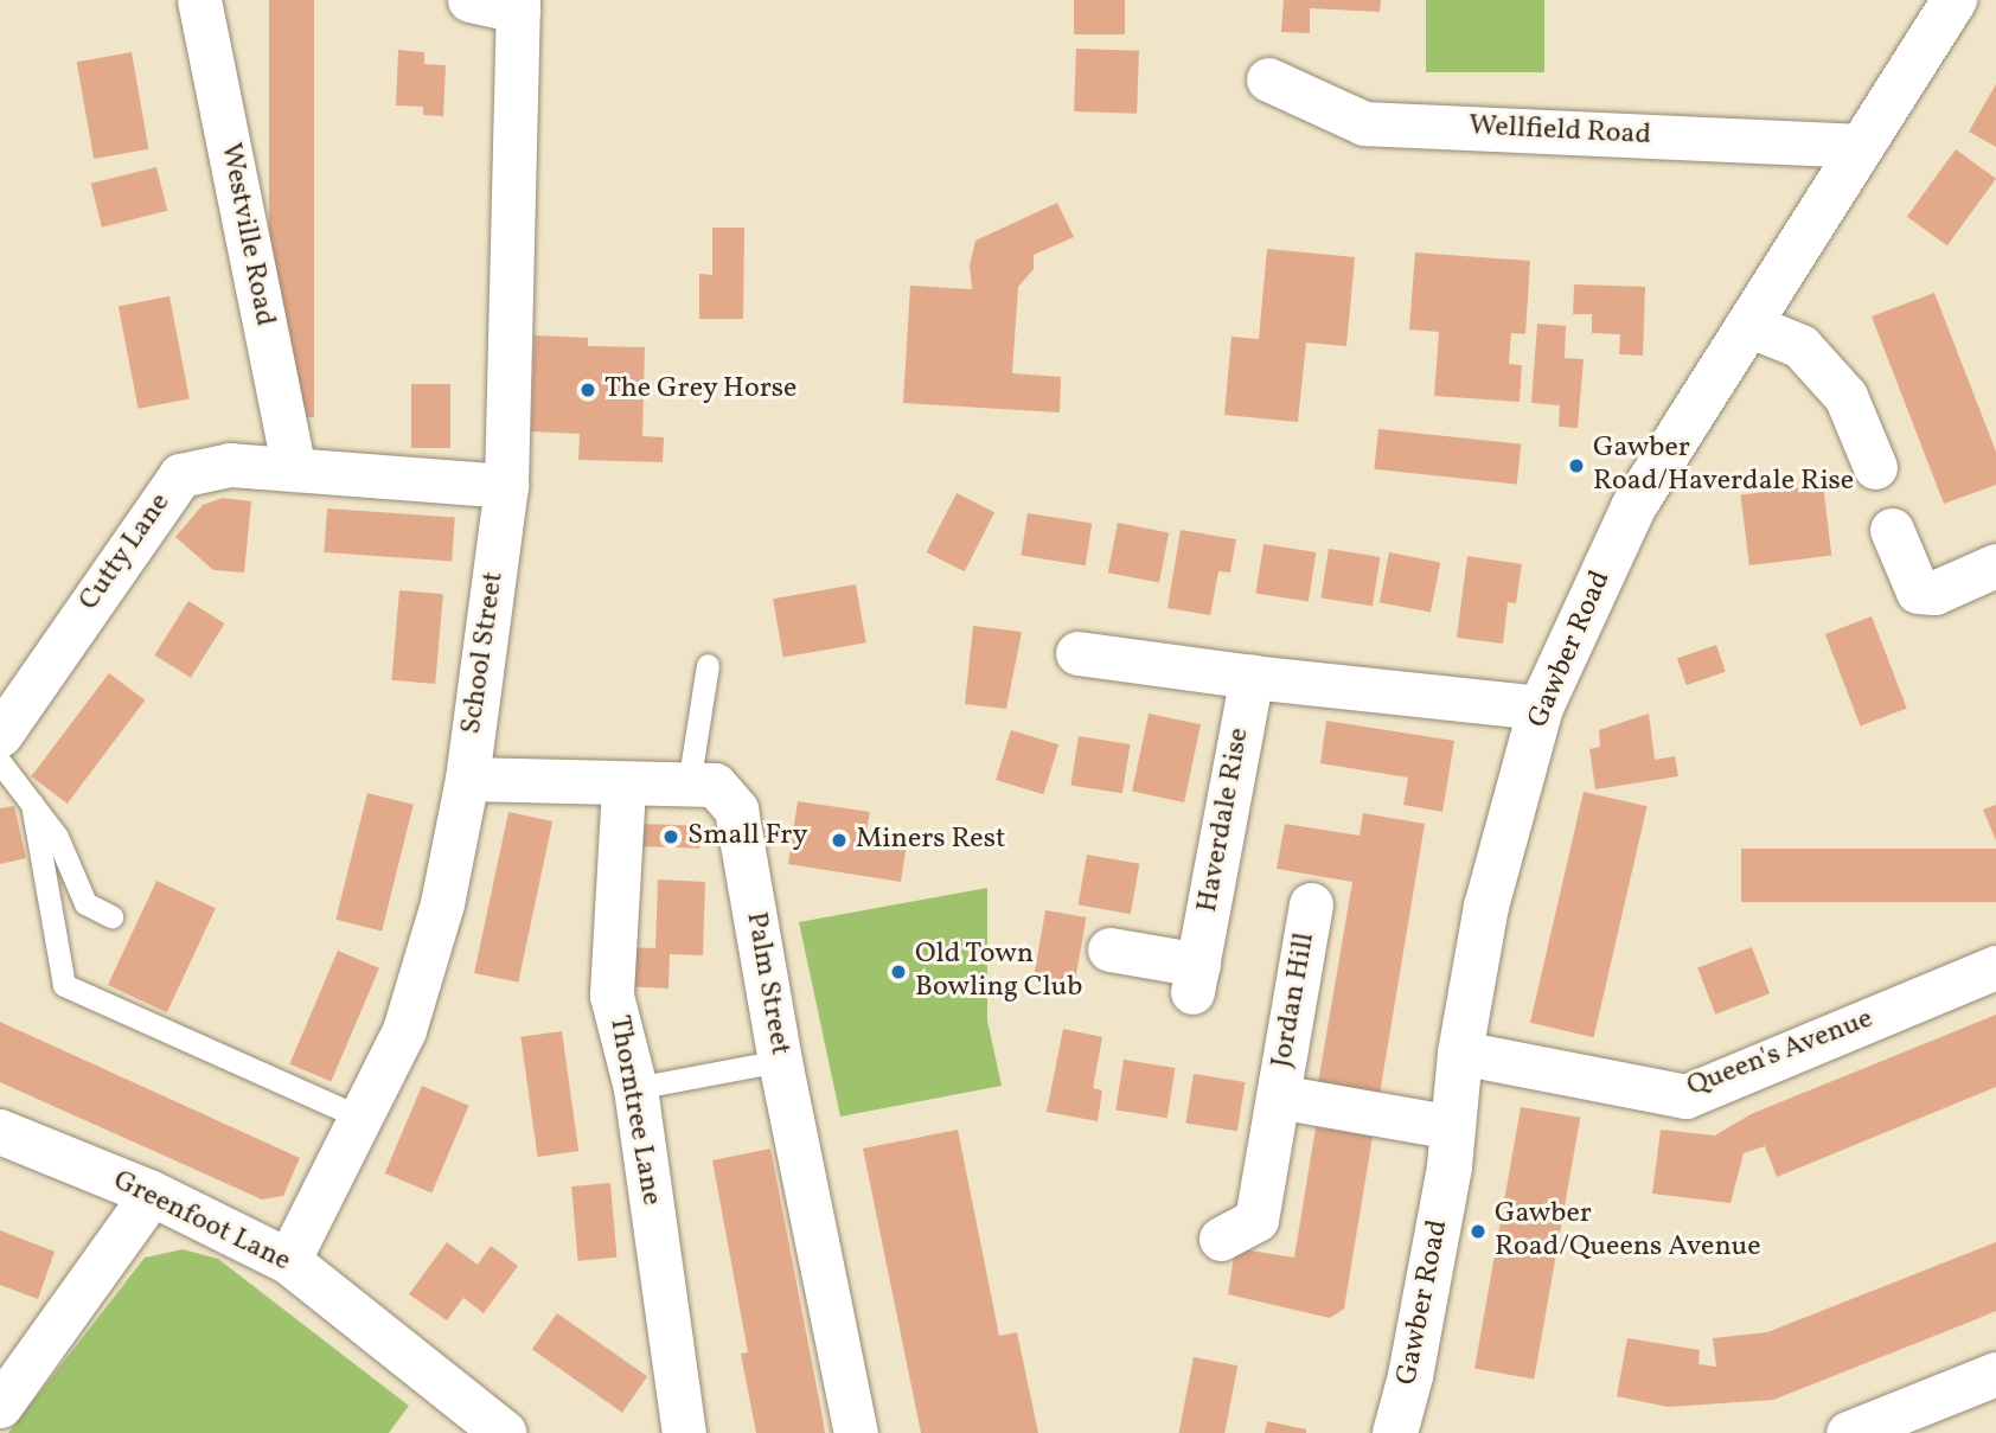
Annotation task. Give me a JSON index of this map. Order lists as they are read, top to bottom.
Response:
{
  "streets": {
    "street": [
      "Wellfield Road",
      "Westville Road",
      "Cutty Lane",
      "Gawber Road",
      "School Street",
      "Haverdale Rise",
      "Palm Street",
      "Jordan Hill",
      "Queen's Avenue",
      "Thorntree Lane",
      "Greenfoot Lane"
    ]
  },
  "crossings": [
    ["Wellfield Road", "Gawber Road"],
    ["Westville Road", "Cutty Lane"],
    ["Cutty Lane", "School Street"],
    ["Gawber Road", "Jordan Hill"],
    ["Gawber Road", "Queen's Avenue"],
    ["School Street", "Palm Street"],
    ["School Street", "Greenfoot Lane"],
    ["Palm Street", "Thorntree Lane"]
  ],
  "places": [
    "The Grey Horse",
    "Gawber Road/Haverdale Rise",
    "Small Fry",
    "Miners Rest",
    "Old Town Bowling Club",
    "Gawber Road/Queens Avenue"
  ]
}
